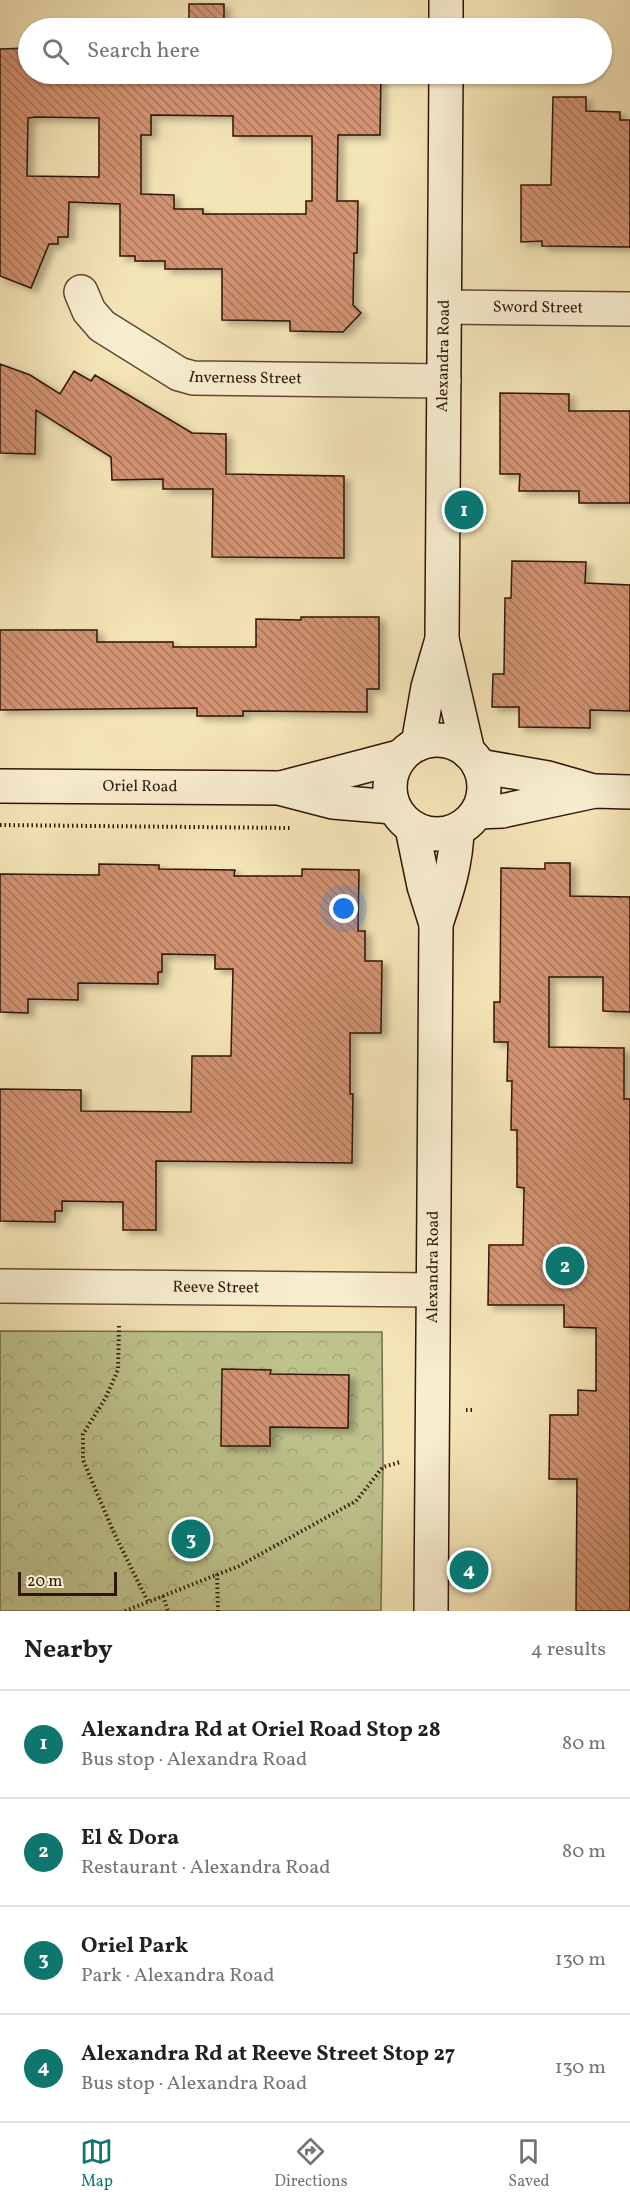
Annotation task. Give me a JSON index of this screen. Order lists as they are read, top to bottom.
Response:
{
  "streets": {
    "street": [
      "Sword Street",
      "Alexandra Road",
      "Inverness Street",
      "Oriel Road",
      "Reeve Street"
    ]
  },
  "crossings": [
    ["Sword Street", "Alexandra Road"],
    ["Alexandra Road", "Inverness Street"],
    ["Alexandra Road", "Oriel Road"],
    ["Alexandra Road", "Reeve Street"]
  ],
  "scale_bar": "20 m",
  "page": {
    "search": "Search here",
    "pins": [
      "1",
      "2",
      "3",
      "4"
    ],
    "scale": "20 m",
    "heading": ["Nearby", "4 results"],
    "list": [
      {
        "mark": "1",
        "name": "Alexandra Rd at Oriel Road Stop 28",
        "note": "Bus stop · Alexandra Road",
        "value": "80 m"
      },
      {
        "mark": "2",
        "name": "El & Dora",
        "note": "Restaurant · Alexandra Road",
        "value": "80 m"
      },
      {
        "mark": "3",
        "name": "Oriel Park",
        "note": "Park · Alexandra Road",
        "value": "130 m"
      },
      {
        "mark": "4",
        "name": "Alexandra Rd at Reeve Street Stop 27",
        "note": "Bus stop · Alexandra Road",
        "value": "130 m"
      }
    ],
    "nav": ["Map", "Directions", "Saved"]
  }
}
